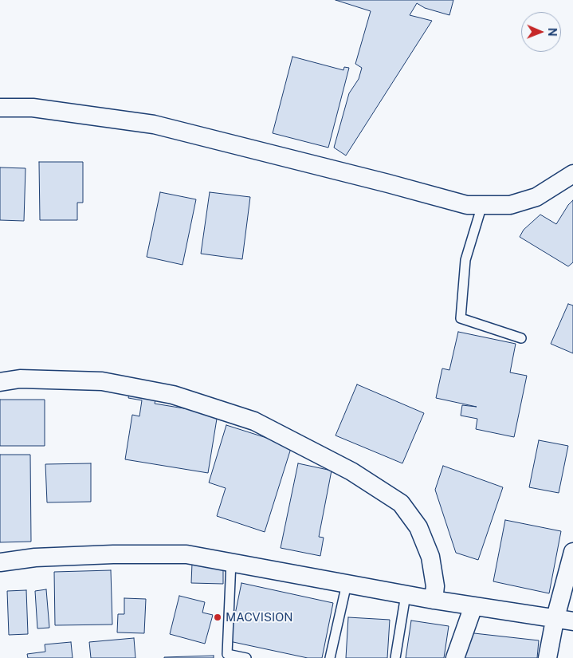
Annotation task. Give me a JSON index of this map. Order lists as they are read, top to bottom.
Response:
{
  "places": ["MACVISION"],
  "north": "right"
}
